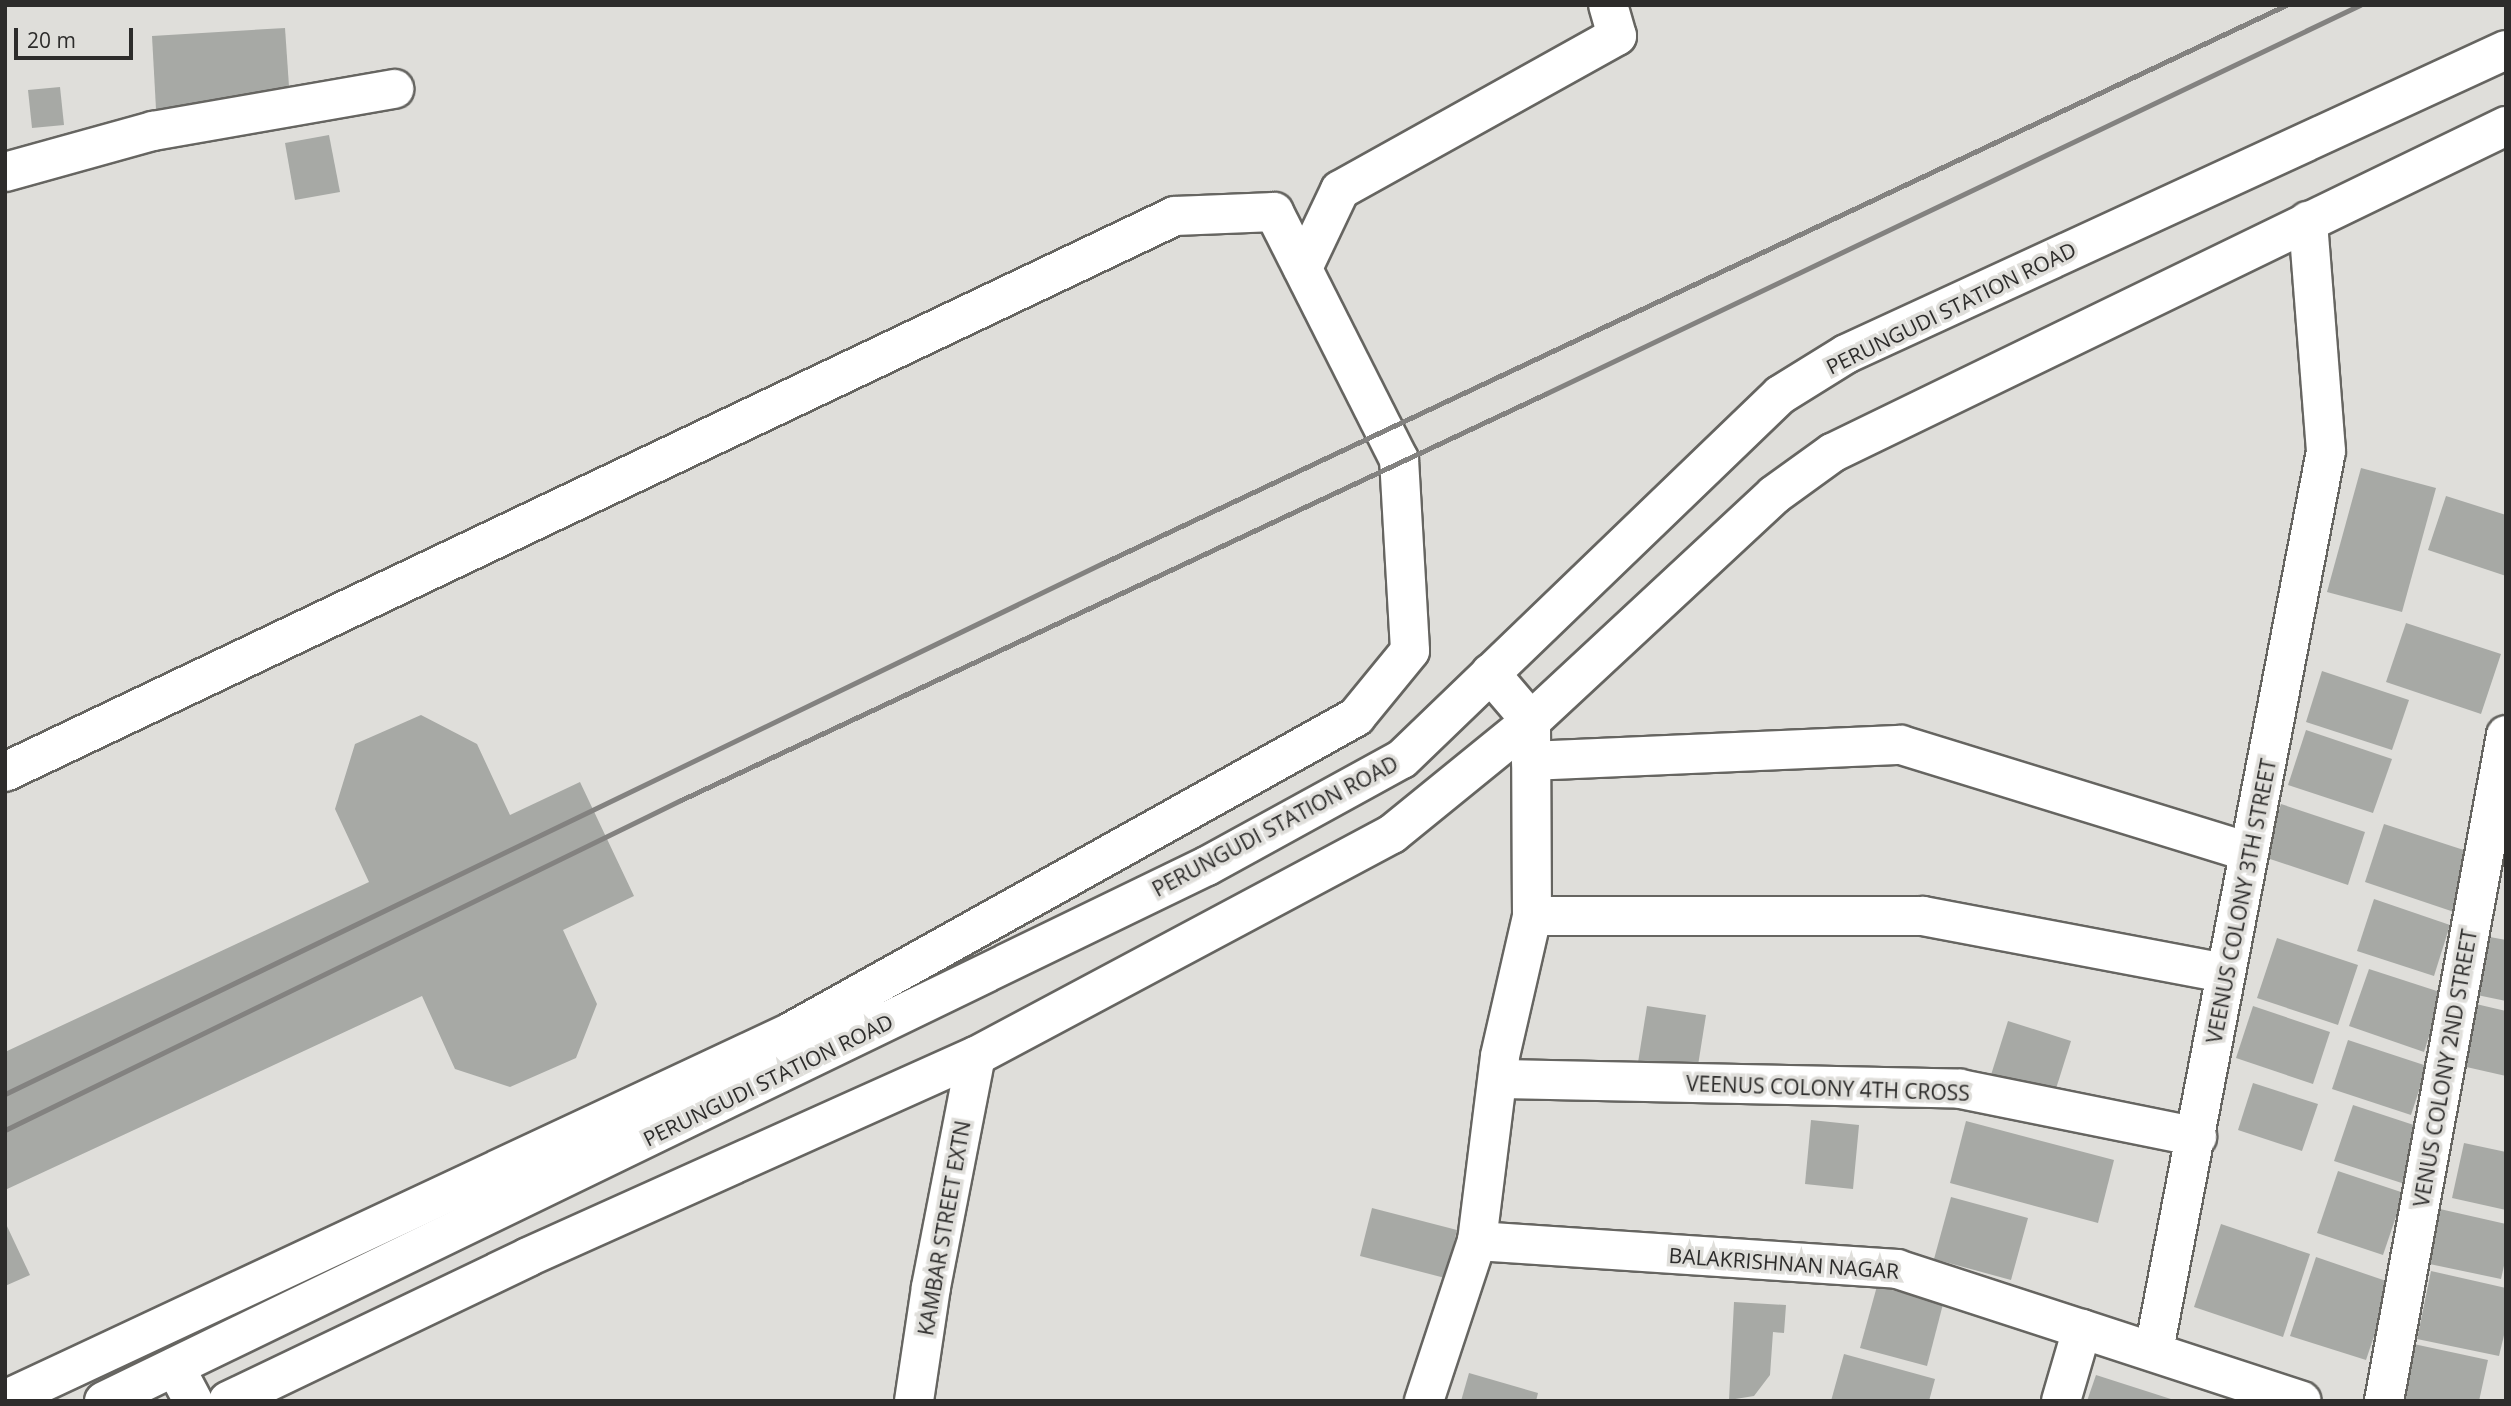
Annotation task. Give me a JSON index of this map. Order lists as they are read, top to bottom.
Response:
{
  "streets": {
    "street": [
      "PERUNGUDI STATION ROAD",
      "VEENUS COLONY 3TH STREET",
      "VENUS COLONY 2ND STREET",
      "VEENUS COLONY 4TH CROSS",
      "KAMBAR STREET EXTN",
      "BALAKRISHNAN NAGAR"
    ]
  },
  "crossings": [
    ["VEENUS COLONY 3TH STREET", "VEENUS COLONY 4TH CROSS"],
    ["VEENUS COLONY 3TH STREET", "BALAKRISHNAN NAGAR"]
  ],
  "scale_bar": "20 m"
}
